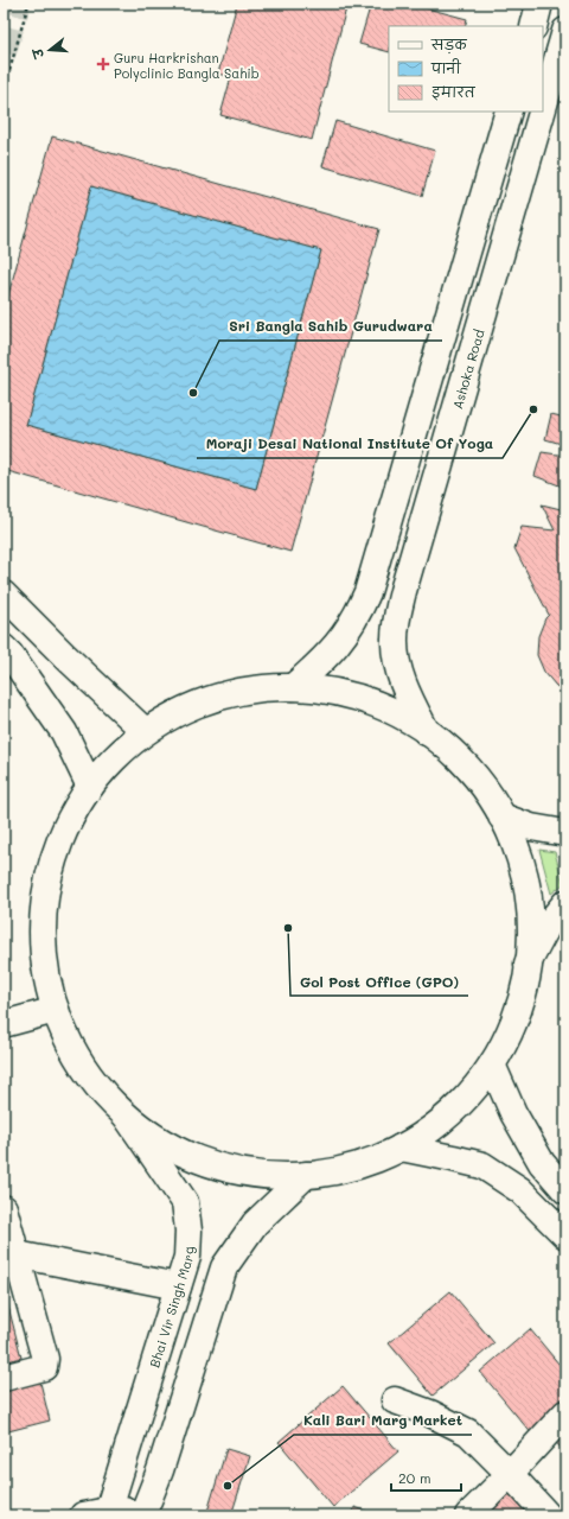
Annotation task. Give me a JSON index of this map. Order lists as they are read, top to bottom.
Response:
{
  "streets": {
    "main road": ["Ashoka Road", "Bhai Vir Singh Marg"]
  },
  "places": {
    "health": ["Guru Harkrishan Polyclinic Bangla Sahib"],
    "other": [
      "Sri Bangla Sahib Gurudwara",
      "Moraji Desai National Institute Of Yoga",
      "Gol Post Office (GPO)",
      "Kali Bari Marg Market"
    ]
  },
  "legend": ["सड़क", "पानी", "इमारत"],
  "scale_bar": "20 m",
  "north": "left"
}
